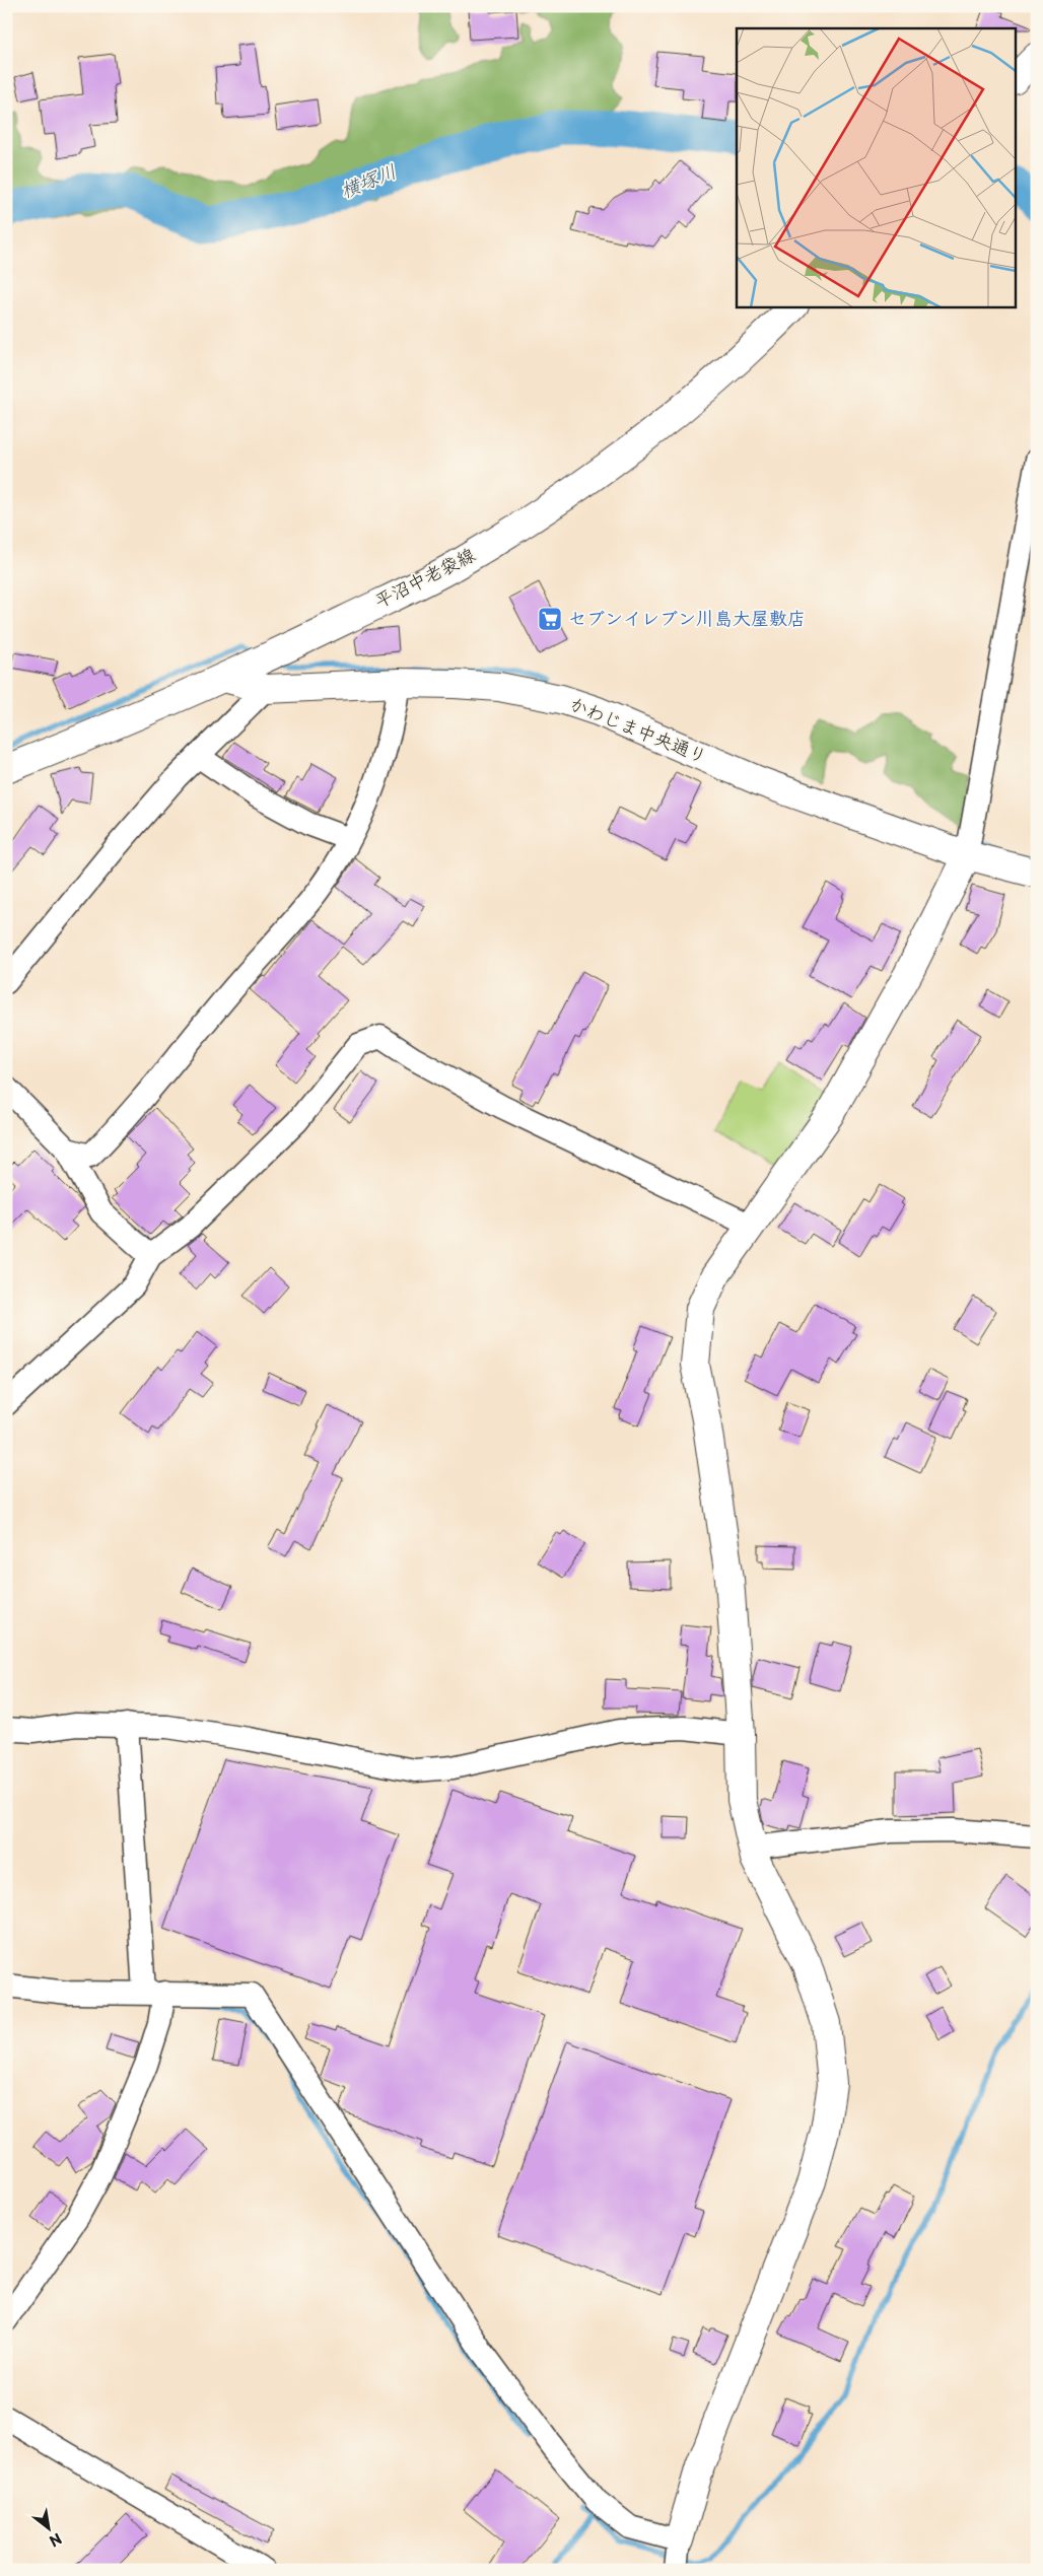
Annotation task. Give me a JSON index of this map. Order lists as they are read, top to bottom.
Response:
{
  "streets": {
    "street": ["平沼中老袋線", "かわじま中央通り"]
  },
  "crossings": [
    ["平沼中老袋線", "かわじま中央通り"]
  ],
  "water": ["横塚川"],
  "places": {
    "supermarket": ["セブンイレブン川島大屋敷店"]
  },
  "north": "bottom right"
}
